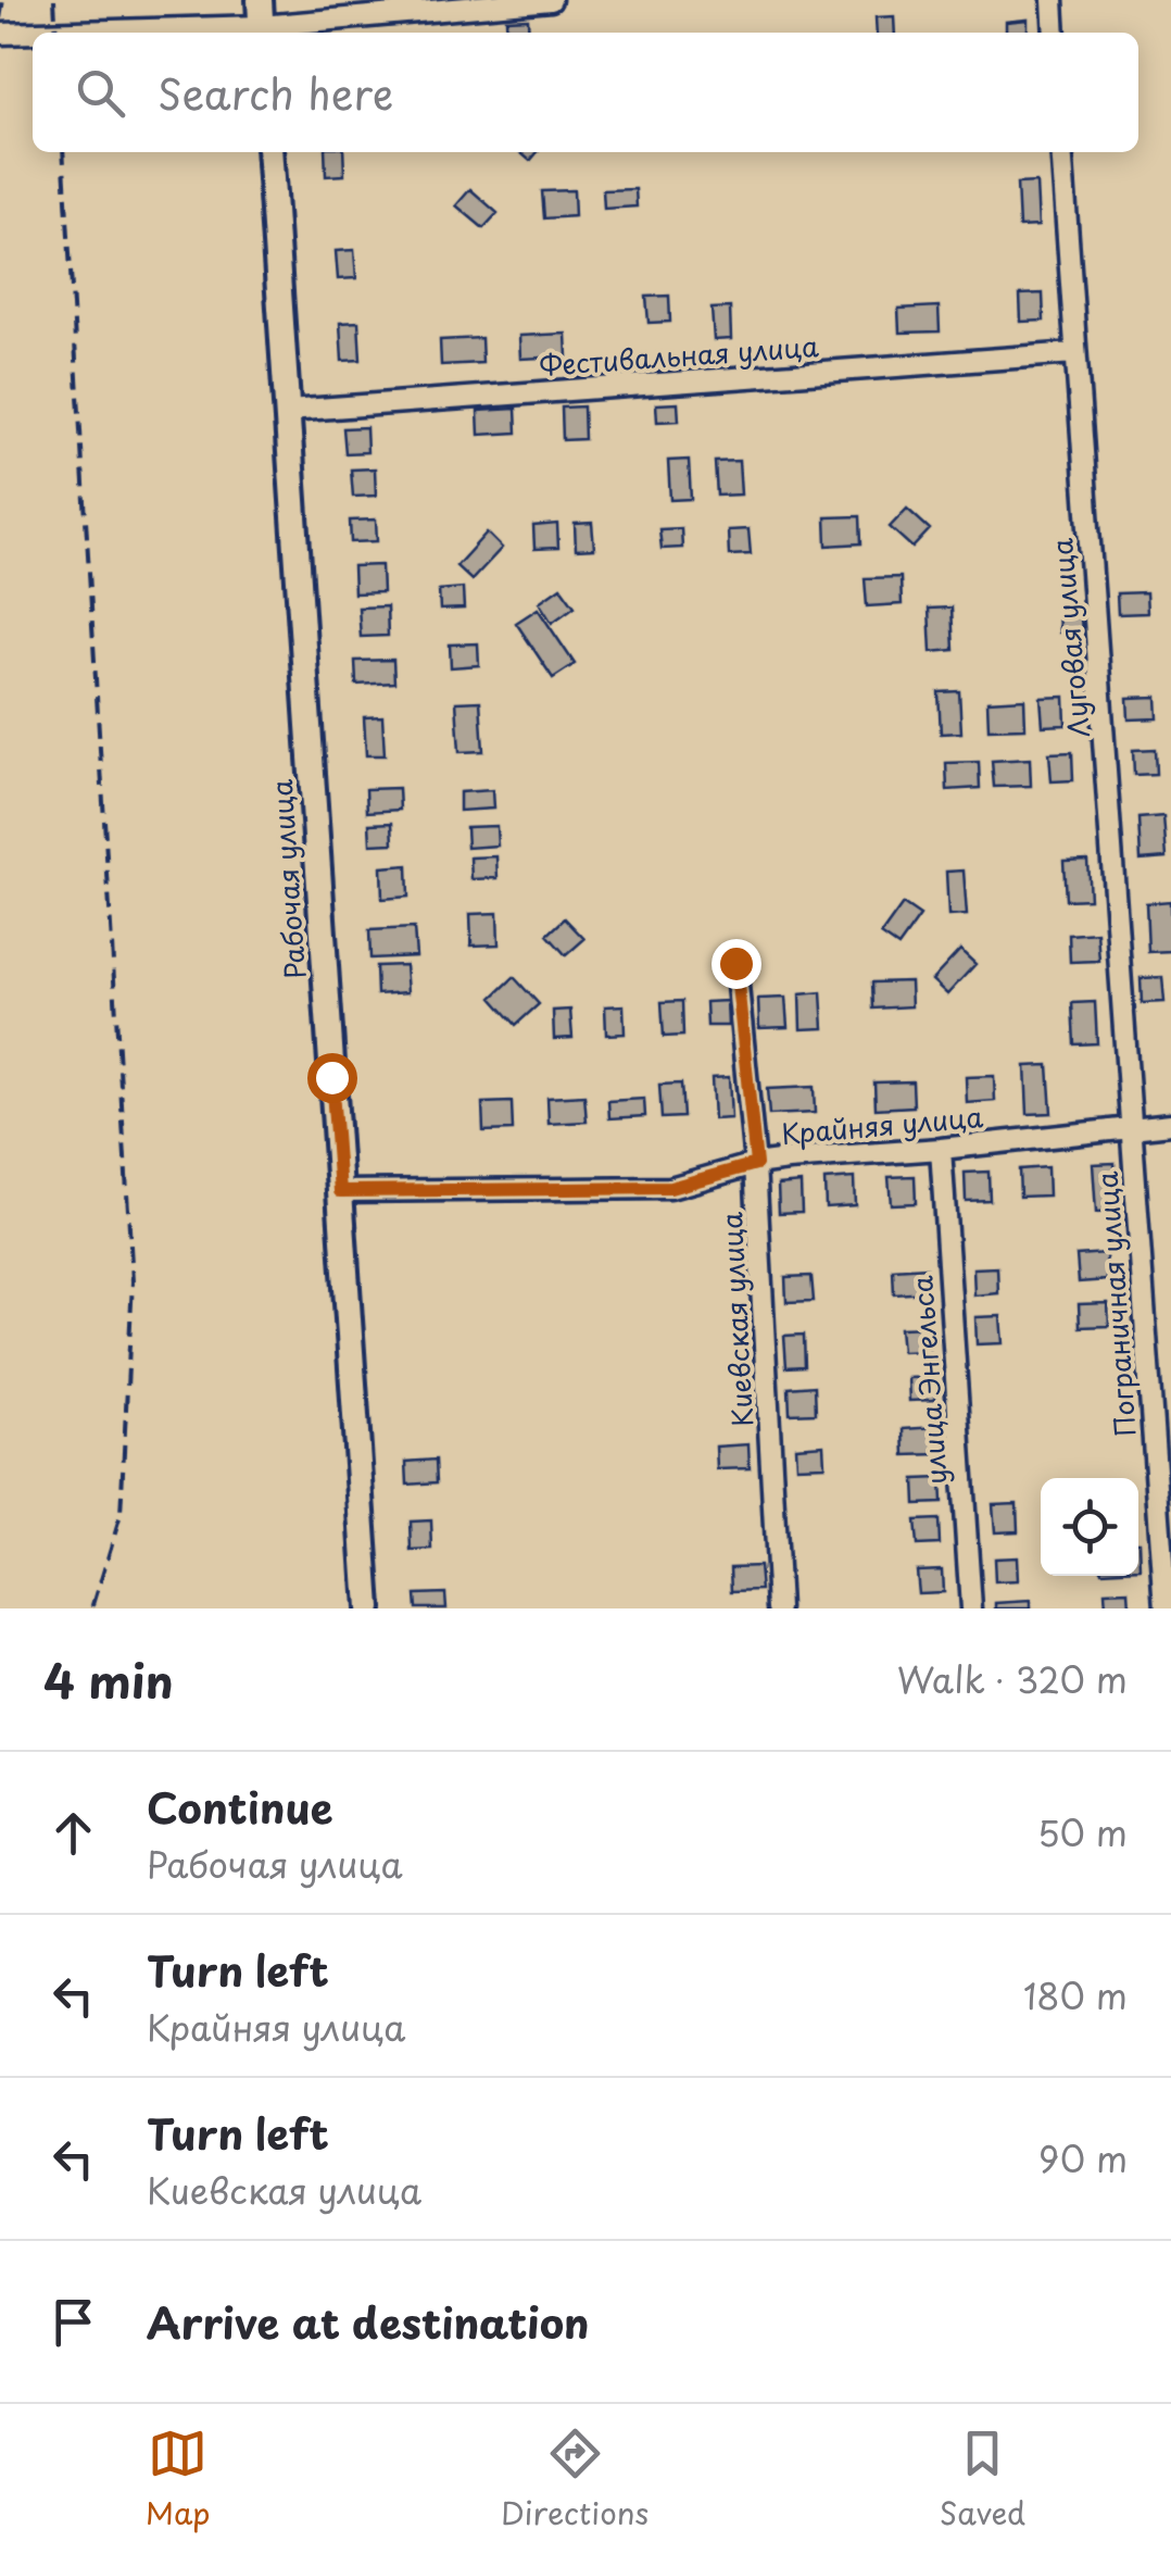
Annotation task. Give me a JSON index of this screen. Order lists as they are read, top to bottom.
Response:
{
  "streets": {
    "main road": ["Рабочая улица"],
    "street": [
      "Фестивальная улица",
      "Луговая улица",
      "Крайняя улица",
      "Пограничная улица",
      "Киевская улица",
      "улица Энгельса"
    ]
  },
  "crossings": [
    ["Фестивальная улица", "Луговая улица"],
    ["Фестивальная улица", "Рабочая улица"],
    ["Луговая улица", "Крайняя улица"],
    ["Луговая улица", "Пограничная улица"],
    ["Рабочая улица", "Крайняя улица"],
    ["Крайняя улица", "Пограничная улица"],
    ["Крайняя улица", "Киевская улица"],
    ["Крайняя улица", "улица Энгельса"]
  ],
  "page": {
    "search": "Search here",
    "heading": ["4 min", "Walk · 320 m"],
    "list": [
      ["Continue", "Рабочая улица", "50 m"],
      ["Turn left", "Крайняя улица", "180 m"],
      ["Turn left", "Киевская улица", "90 m"],
      "Arrive at destination"
    ],
    "nav": ["Map", "Directions", "Saved"]
  }
}
